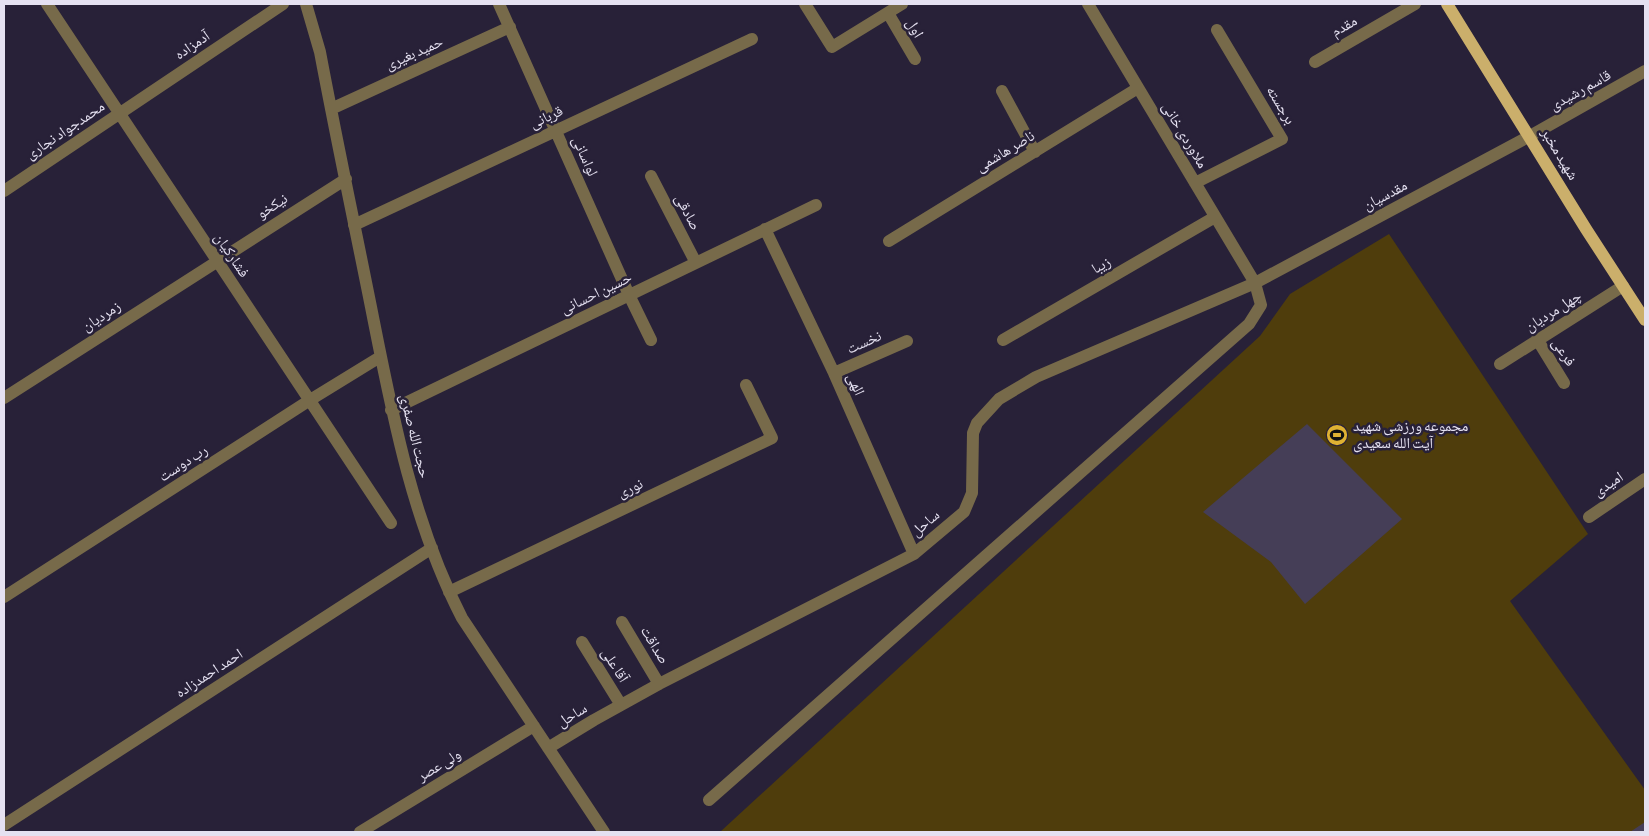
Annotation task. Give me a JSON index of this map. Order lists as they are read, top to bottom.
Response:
{
  "streets": {
    "main road": ["شهید مخبر"],
    "street": [
      "مقدم",
      "اول",
      "آدمزاده",
      "حمید بغیری",
      "قاسم رشیدی",
      "برجسته",
      "قربانی",
      "محمدجواد نجاری",
      "ملاوردی خانی",
      "ناصر هاشمی",
      "لواسانی",
      "مقدسیان",
      "نیکخو",
      "صادقی",
      "فشارکیان",
      "زیبا",
      "حسین احسانی",
      "چهل مردیان",
      "زمردیان",
      "نخست",
      "فرعی",
      "الهی",
      "حجت الله صفری",
      "رب دوست",
      "امیدی",
      "نوری",
      "ساحل",
      "صداقت",
      "آقا علی",
      "احمد احمدزاده",
      "ولی عصر"
    ]
  },
  "crossings": [
    ["آدمزاده", "محمدجواد نجاری"],
    ["آدمزاده", "فشارکیان"],
    ["حمید بغیری", "لواسانی"],
    ["حمید بغیری", "حجت الله صفری"],
    ["قاسم رشیدی", "شهید مخبر"],
    ["قاسم رشیدی", "مقدسیان"],
    ["برجسته", "ملاوردی خانی"],
    ["قربانی", "لواسانی"],
    ["قربانی", "حجت الله صفری"],
    ["محمدجواد نجاری", "فشارکیان"],
    ["ملاوردی خانی", "ناصر هاشمی"],
    ["ملاوردی خانی", "مقدسیان"],
    ["ملاوردی خانی", "زیبا"],
    ["ملاوردی خانی", "ساحل"],
    ["شهید مخبر", "مقدسیان"],
    ["شهید مخبر", "چهل مردیان"],
    ["لواسانی", "حسین احسانی"],
    ["مقدسیان", "ساحل"],
    ["نیکخو", "فشارکیان"],
    ["نیکخو", "زمردیان"],
    ["نیکخو", "حجت الله صفری"],
    ["صادقی", "حسین احسانی"],
    ["فشارکیان", "زمردیان"],
    ["فشارکیان", "رب دوست"],
    ["حسین احسانی", "الهی"],
    ["حسین احسانی", "حجت الله صفری"],
    ["چهل مردیان", "فرعی"],
    ["نخست", "الهی"],
    ["الهی", "ساحل"],
    ["حجت الله صفری", "رب دوست"],
    ["حجت الله صفری", "نوری"],
    ["حجت الله صفری", "ساحل"],
    ["حجت الله صفری", "احمد احمدزاده"],
    ["حجت الله صفری", "ولی عصر"],
    ["ساحل", "صداقت"],
    ["ساحل", "آقا علی"]
  ],
  "places": {
    "sports": ["مجموعه ورزشی شهید آیت‌ الله سعیدی"]
  }
}
